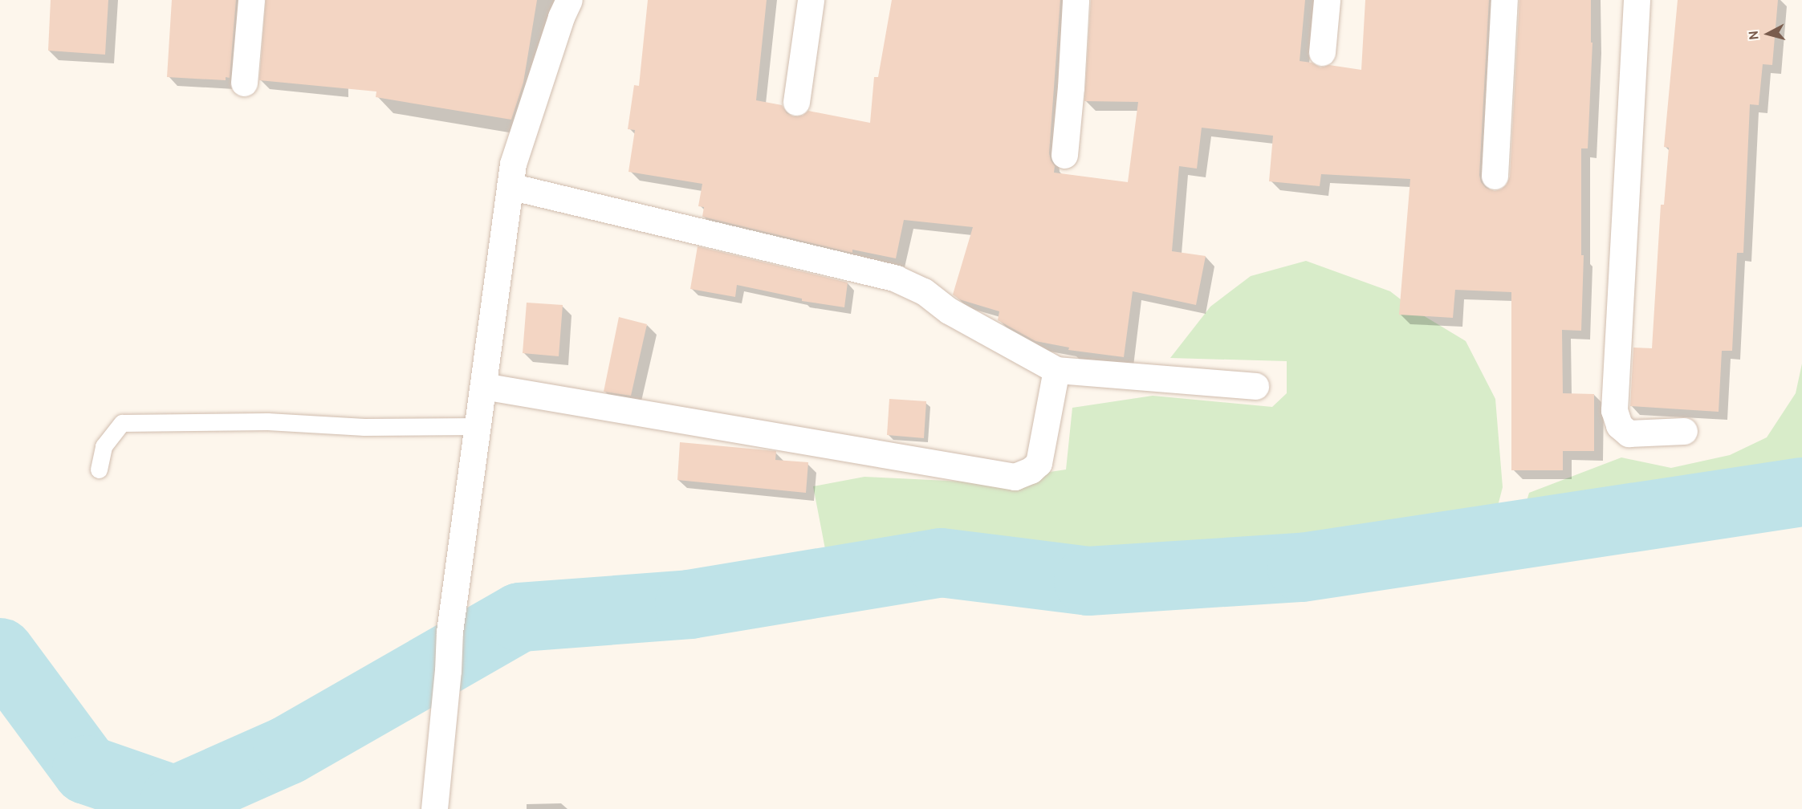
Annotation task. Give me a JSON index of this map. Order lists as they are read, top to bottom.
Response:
{
  "north": "left"
}
